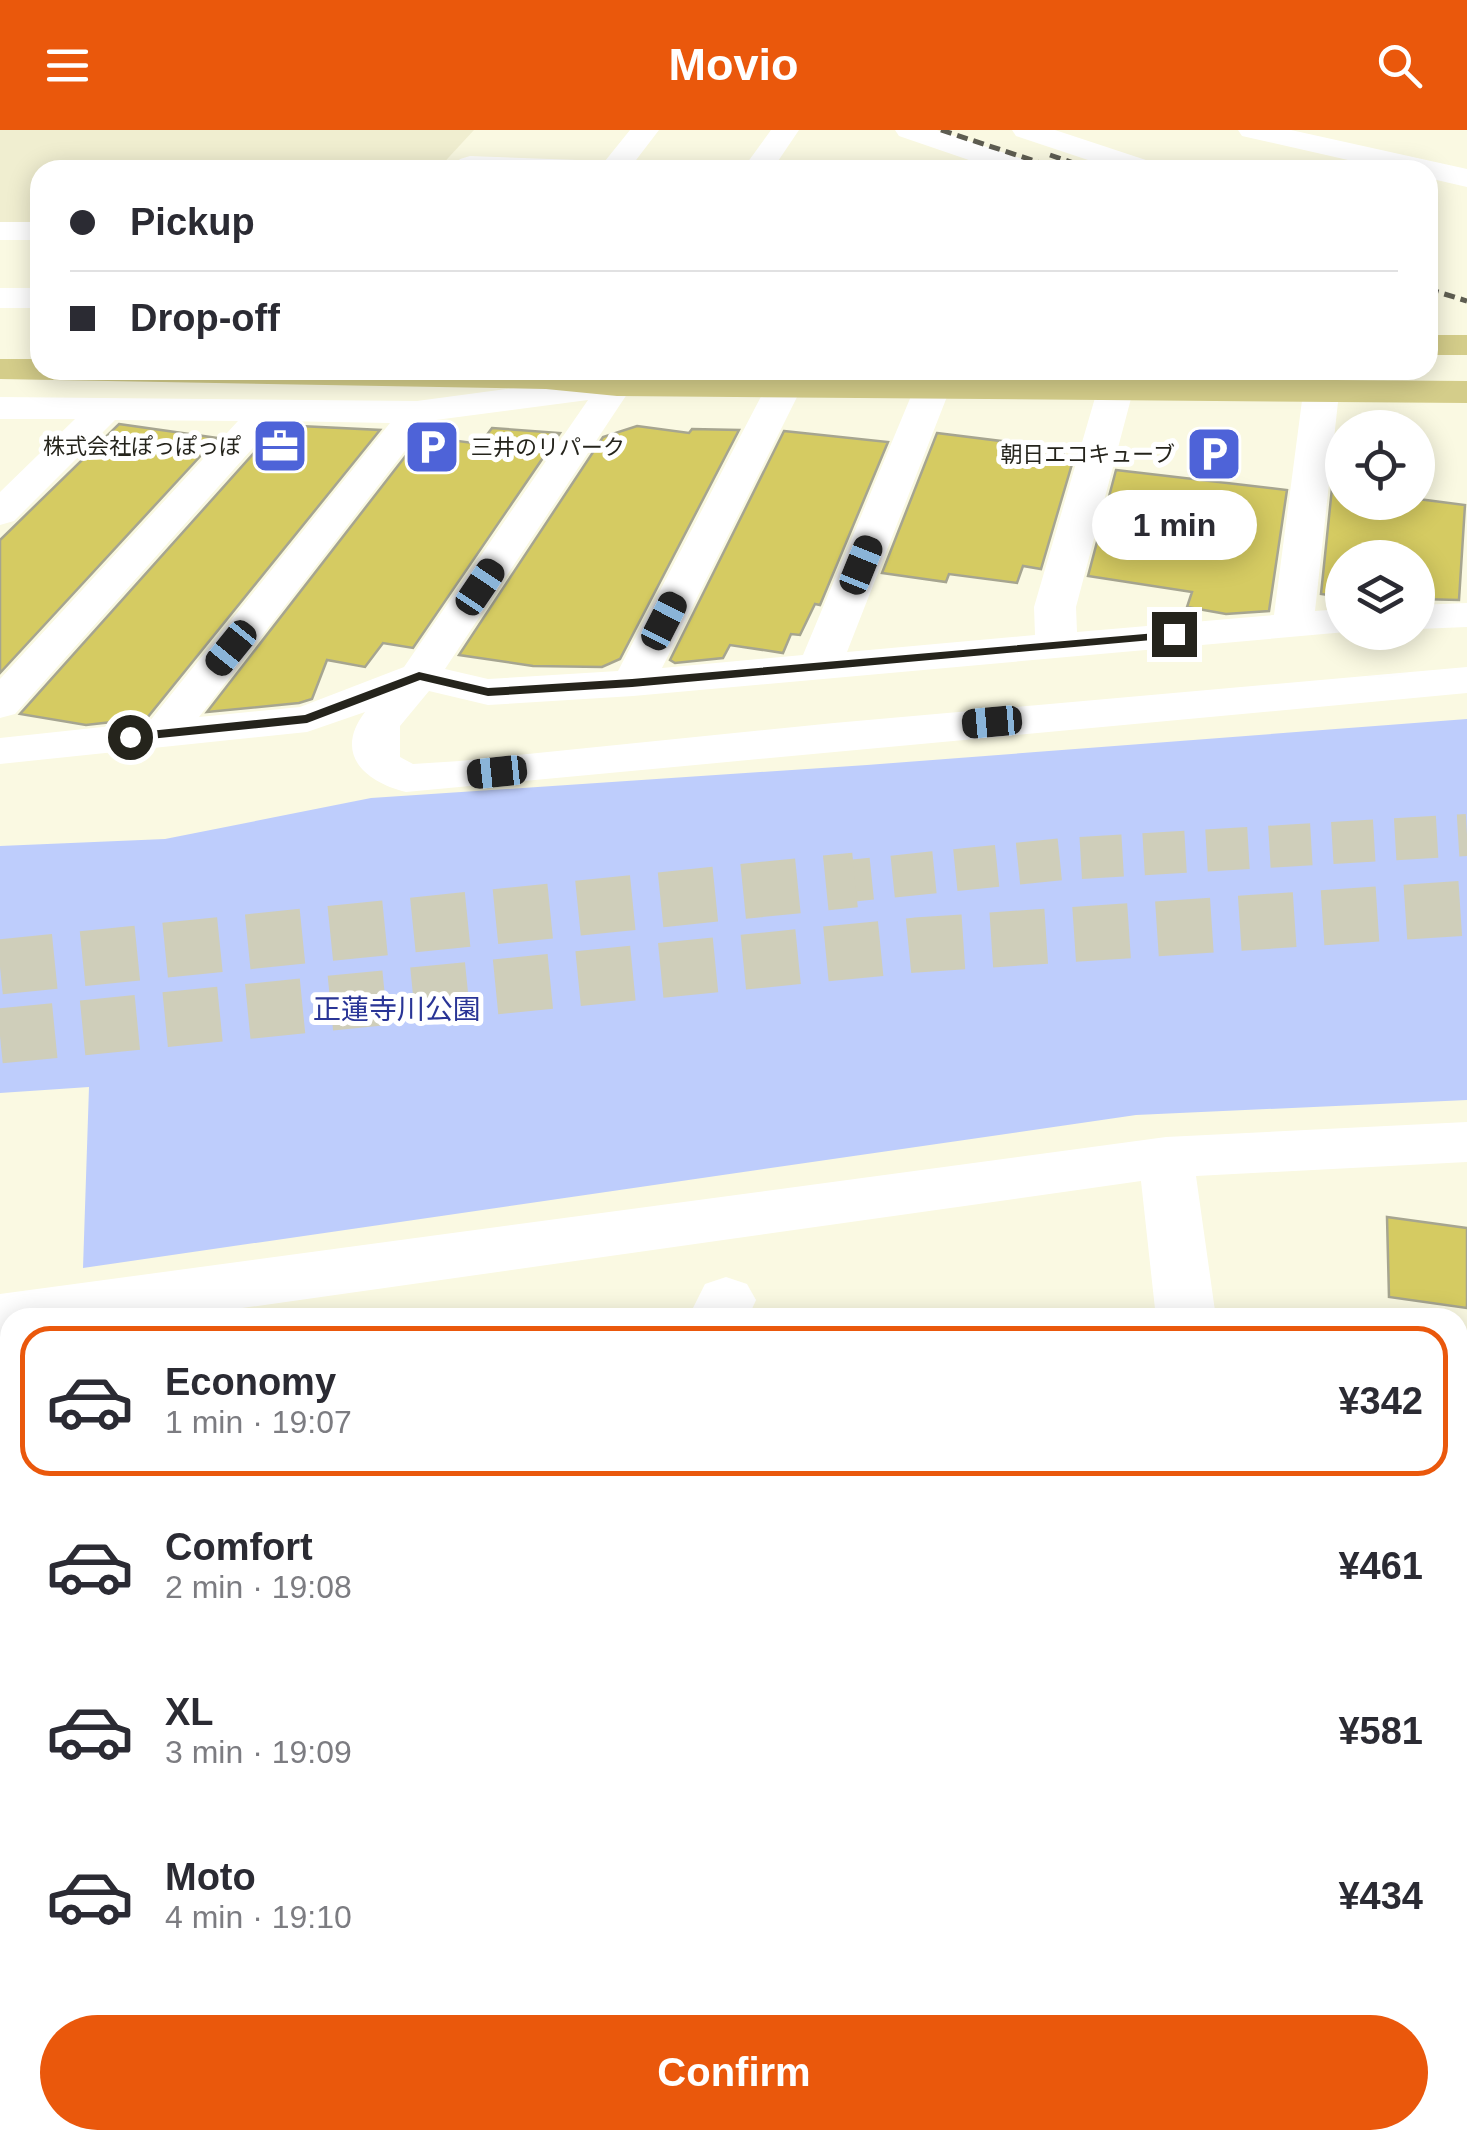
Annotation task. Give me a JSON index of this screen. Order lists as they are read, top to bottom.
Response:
{
  "parks": ["正蓮寺川公園"],
  "places": {
    "office": ["株式会社ぽっぽっぽ"],
    "parking": ["三井のリパーク", "朝日エコキューブ"]
  },
  "page": {
    "header": "Movio",
    "banner": ["Pickup", "Drop-off"],
    "bubble": "1 min",
    "list": [
      {
        "name": "Economy",
        "note": "1 min · 19:07",
        "value": "¥342"
      },
      {
        "name": "Comfort",
        "note": "2 min · 19:08",
        "value": "¥461"
      },
      {
        "name": "XL",
        "note": "3 min · 19:09",
        "value": "¥581"
      },
      {
        "name": "Moto",
        "note": "4 min · 19:10",
        "value": "¥434"
      }
    ],
    "buttons": "Confirm"
  }
}
